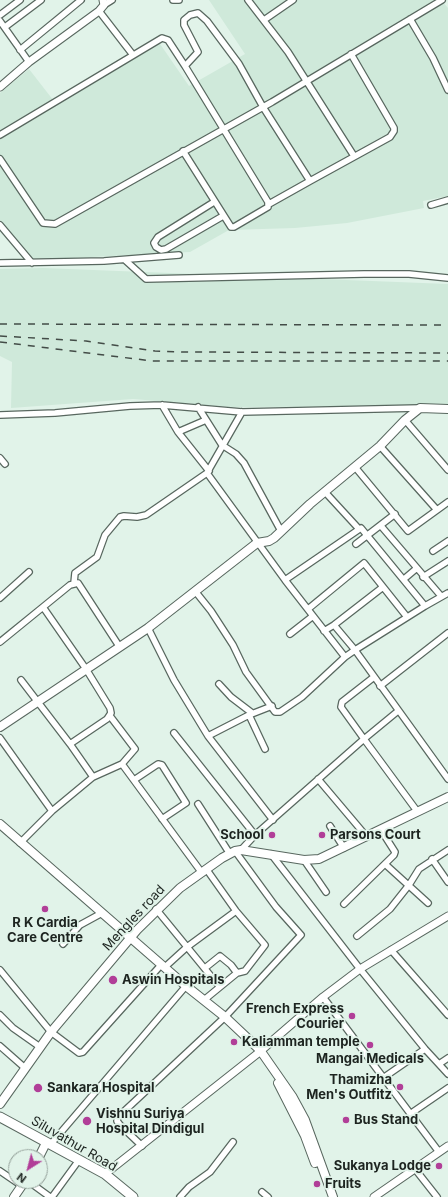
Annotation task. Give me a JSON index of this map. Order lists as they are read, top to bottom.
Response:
{
  "streets": {
    "main road": ["Mengles road", "Siluvathur Road"]
  },
  "places": [
    "School",
    "Parsons Court",
    "R K Cardia Care Centre",
    "Aswin Hospitals",
    "French Express Courier",
    "Kaliamman temple",
    "Mangai Medicals",
    "Thamizha Men's Outfitz",
    "Sankara Hospital",
    "Bus Stand",
    "Vishnu Suriya Hospital Dindigul",
    "Sukanya Lodge",
    "Fruits"
  ],
  "north": "bottom left"
}
